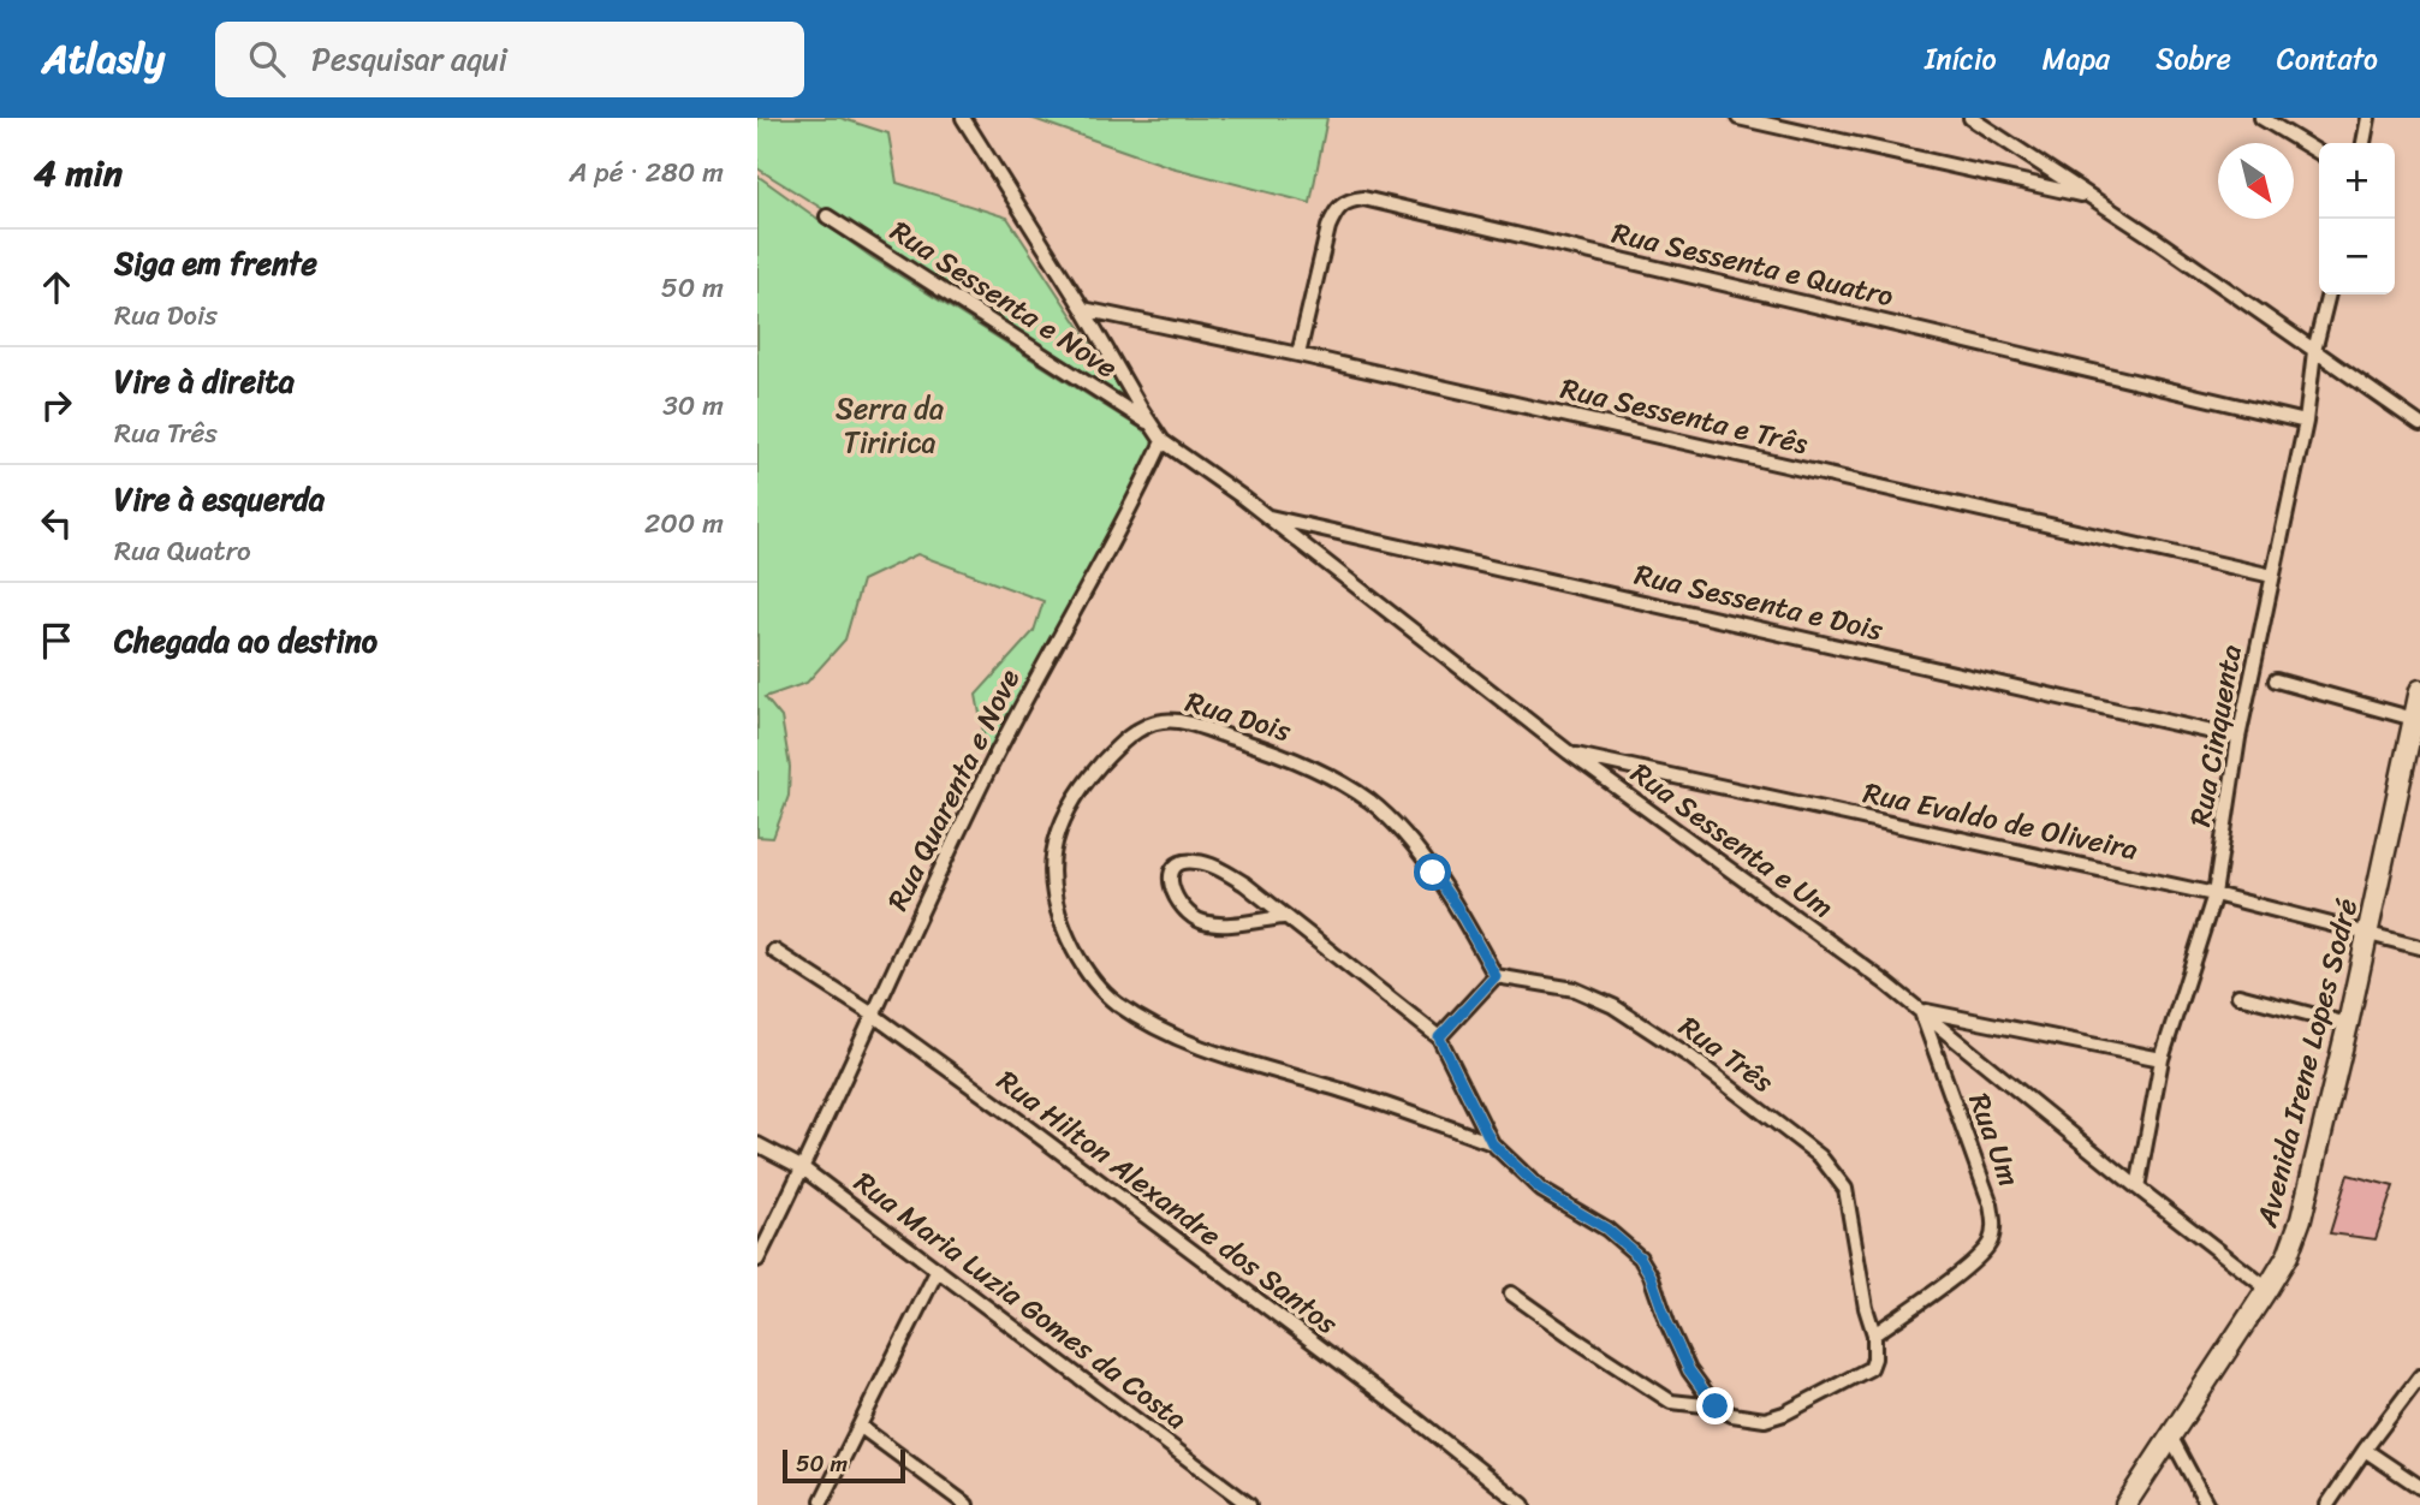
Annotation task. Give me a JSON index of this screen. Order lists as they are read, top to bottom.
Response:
{
  "streets": {
    "main road": ["Avenida Irene Lopes Sodré"],
    "street": [
      "Rua Sessenta e Quatro",
      "Rua Sessenta e Nove",
      "Rua Sessenta e Três",
      "Rua Sessenta e Dois",
      "Rua Dois",
      "Rua Cinquenta",
      "Rua Quarenta e Nove",
      "Rua Evaldo de Oliveira",
      "Rua Sessenta e Um",
      "Rua Três",
      "Rua Um",
      "Rua Hilton Alexandre dos Santos",
      "Rua Maria Luzia Gomes da Costa"
    ]
  },
  "crossings": [
    ["Rua Sessenta e Quatro", "Rua Sessenta e Três"],
    ["Rua Sessenta e Quatro", "Rua Cinquenta"],
    ["Rua Sessenta e Nove", "Rua Sessenta e Um"],
    ["Rua Sessenta e Três", "Rua Cinquenta"],
    ["Rua Sessenta e Três", "Rua Sessenta e Um"],
    ["Rua Sessenta e Dois", "Rua Cinquenta"],
    ["Rua Sessenta e Dois", "Rua Sessenta e Um"],
    ["Rua Dois", "Rua Três"],
    ["Rua Cinquenta", "Rua Evaldo de Oliveira"],
    ["Rua Cinquenta", "Rua Sessenta e Um"],
    ["Rua Quarenta e Nove", "Rua Sessenta e Um"],
    ["Rua Quarenta e Nove", "Rua Hilton Alexandre dos Santos"],
    ["Rua Quarenta e Nove", "Rua Maria Luzia Gomes da Costa"],
    ["Rua Evaldo de Oliveira", "Rua Sessenta e Um"],
    ["Rua Evaldo de Oliveira", "Avenida Irene Lopes Sodré"],
    ["Rua Sessenta e Um", "Avenida Irene Lopes Sodré"],
    ["Rua Sessenta e Um", "Rua Um"],
    ["Rua Três", "Rua Um"]
  ],
  "parks": ["Serra da Tiririca"],
  "scale_bar": "50 m",
  "north": "bottom right",
  "page": {
    "header": "Atlasly",
    "search": "Pesquisar aqui",
    "nav": [
      "Início",
      "Mapa",
      "Sobre",
      "Contato"
    ],
    "heading": ["4 min", "A pé · 280 m"],
    "map_buttons": ["+", "−"],
    "list": [
      ["Siga em frente", "Rua Dois", "50 m"],
      ["Vire à direita", "Rua Três", "30 m"],
      ["Vire à esquerda", "Rua Quatro", "200 m"],
      "Chegada ao destino"
    ],
    "scale": "50 m"
  }
}
